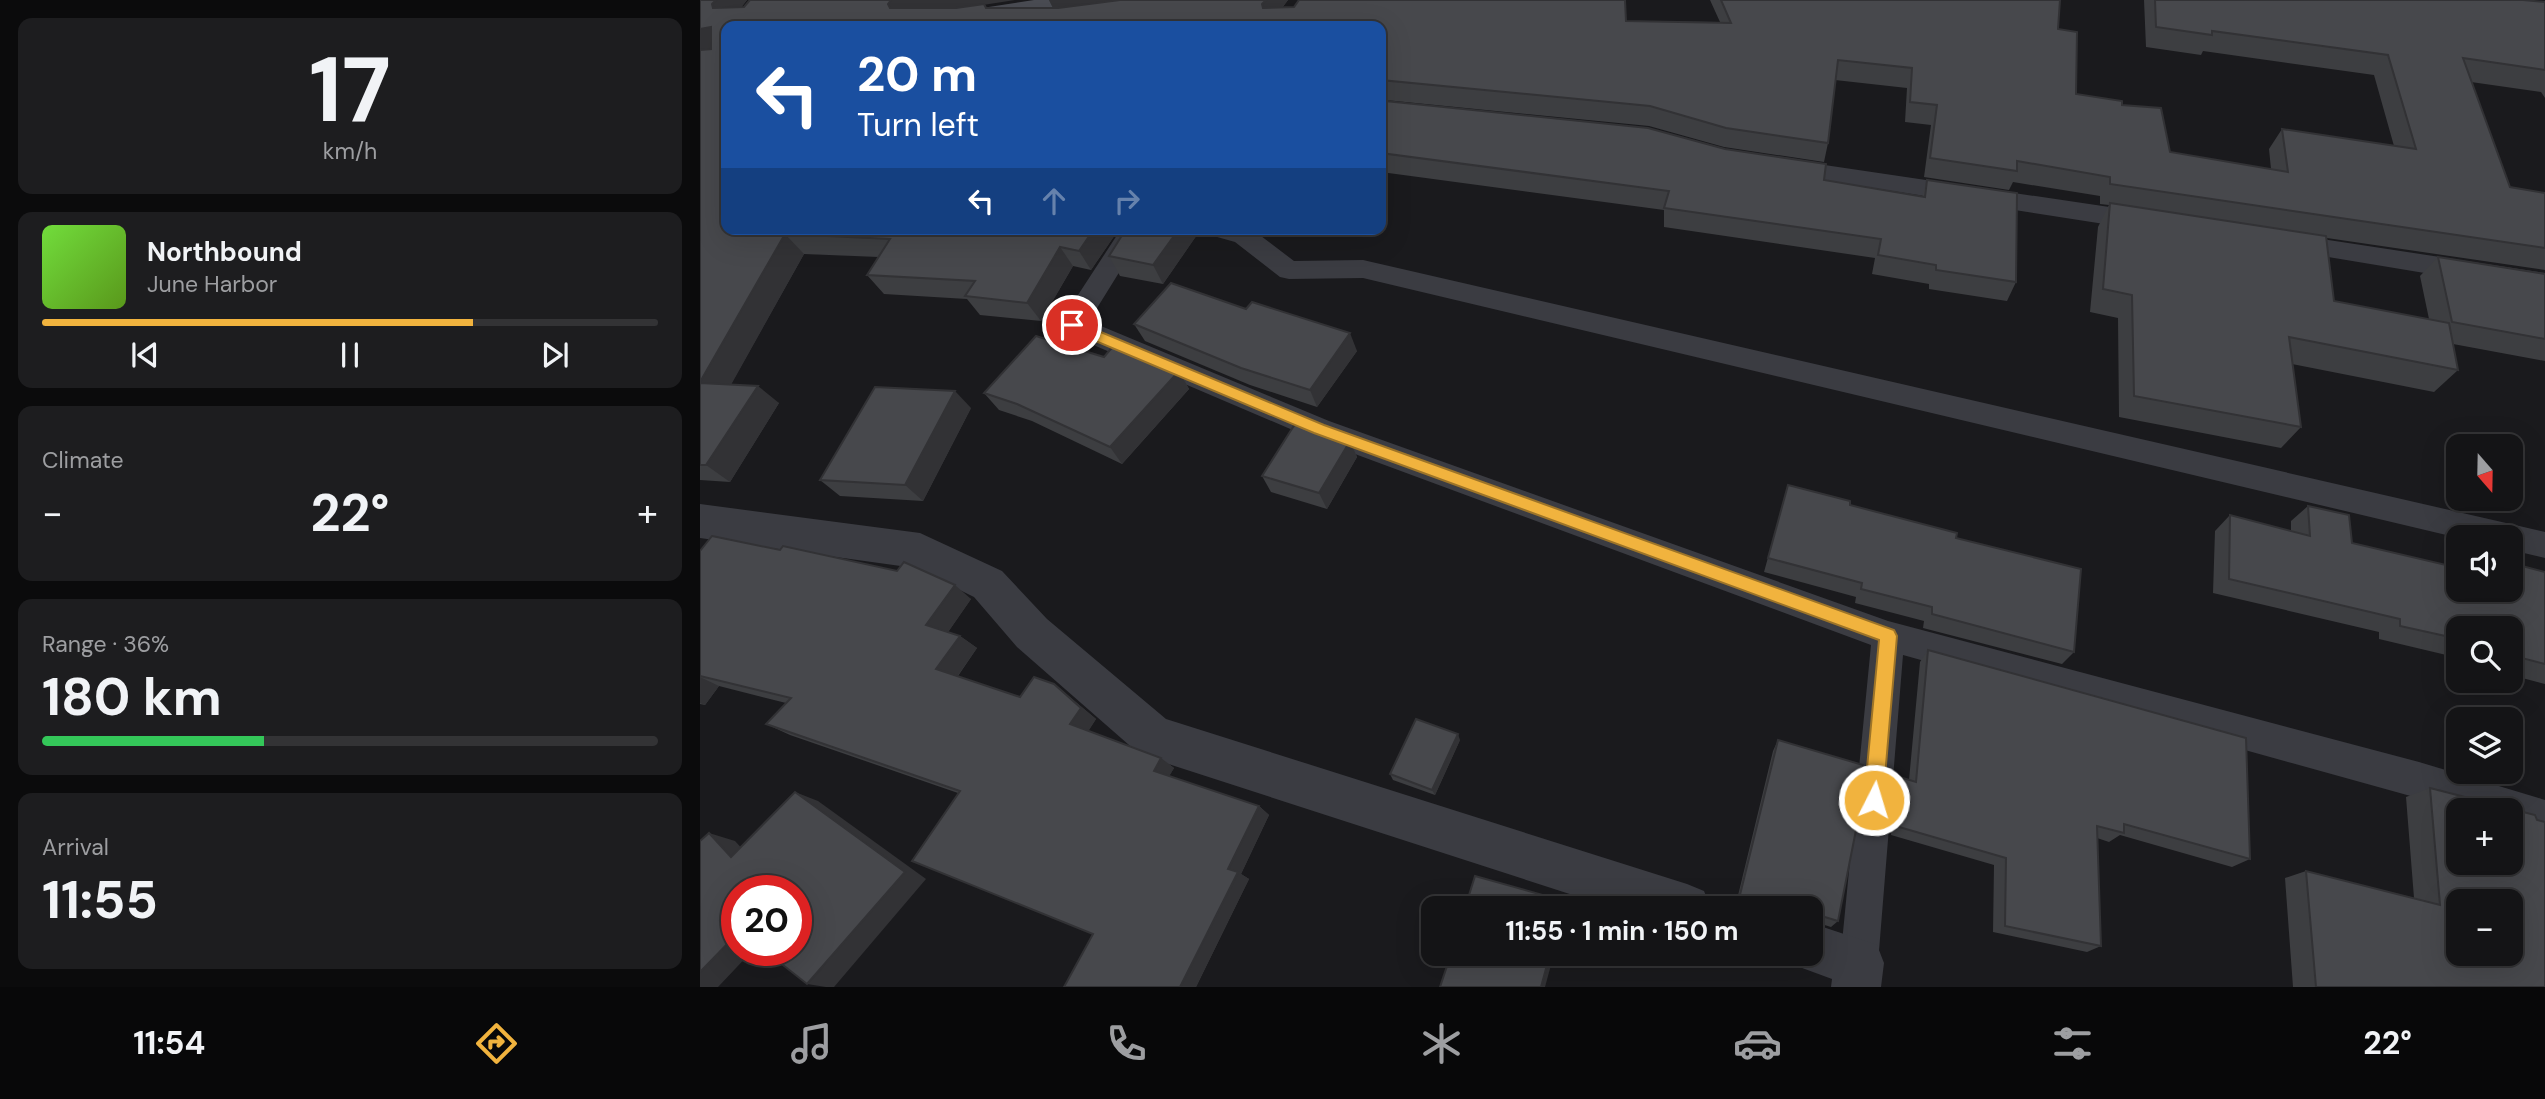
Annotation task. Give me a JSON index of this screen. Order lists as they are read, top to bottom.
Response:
{
  "north": "bottom",
  "page": {
    "tile": [
      ["17", "km/h"],
      "Climate",
      ["Range · 36%", "180 km"],
      ["Arrival", "11:55"]
    ],
    "turn": ["20 m", "Turn left"],
    "song": ["Northbound", "June Harbor"],
    "map_buttons": ["+", "−"],
    "heat": ["−", "22°", "+"],
    "limit": "20",
    "trip": "11:55 · 1 min · 150 m",
    "tabs": ["11:54", "22°"]
  }
}
